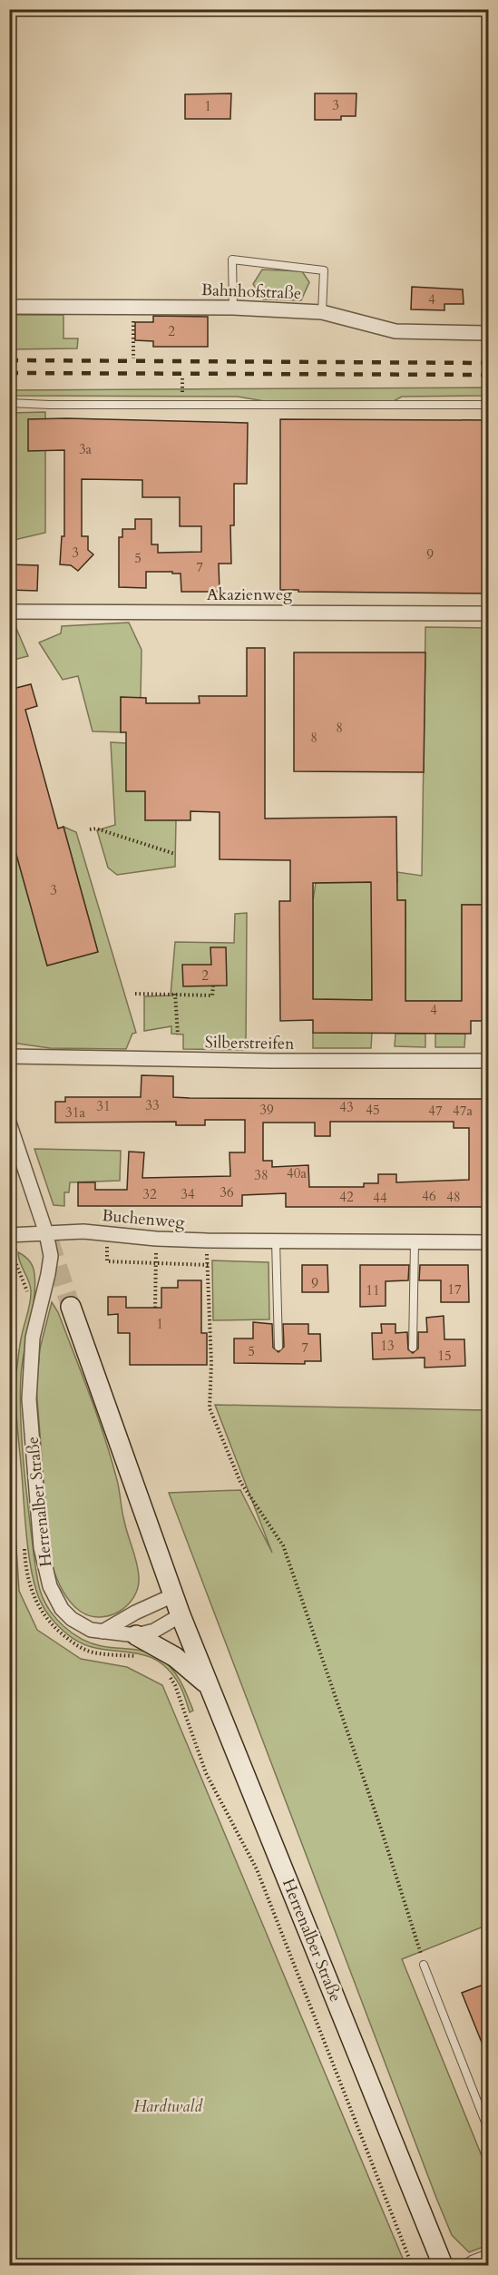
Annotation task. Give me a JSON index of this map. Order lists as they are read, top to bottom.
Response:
{
  "streets": {
    "main road": ["Herrenalber Straße"],
    "street": [
      "Bahnhofstraße",
      "Akazienweg",
      "Silberstreifen",
      "Buchenweg"
    ]
  },
  "crossings": [
    ["Buchenweg", "Herrenalber Straße"]
  ],
  "parks": ["Hardtwald"],
  "house_numbers": [
    "3",
    "1",
    "4",
    "2",
    "3a",
    "3",
    "9",
    "5",
    "7",
    "8",
    "8",
    "3",
    "2",
    "4",
    "33",
    "31",
    "43",
    "39",
    "45",
    "47",
    "47a",
    "31a",
    "40a",
    "38",
    "36",
    "32",
    "34",
    "46",
    "42",
    "48",
    "44",
    "9",
    "17",
    "11",
    "1",
    "13",
    "7",
    "5",
    "15"
  ]
}
